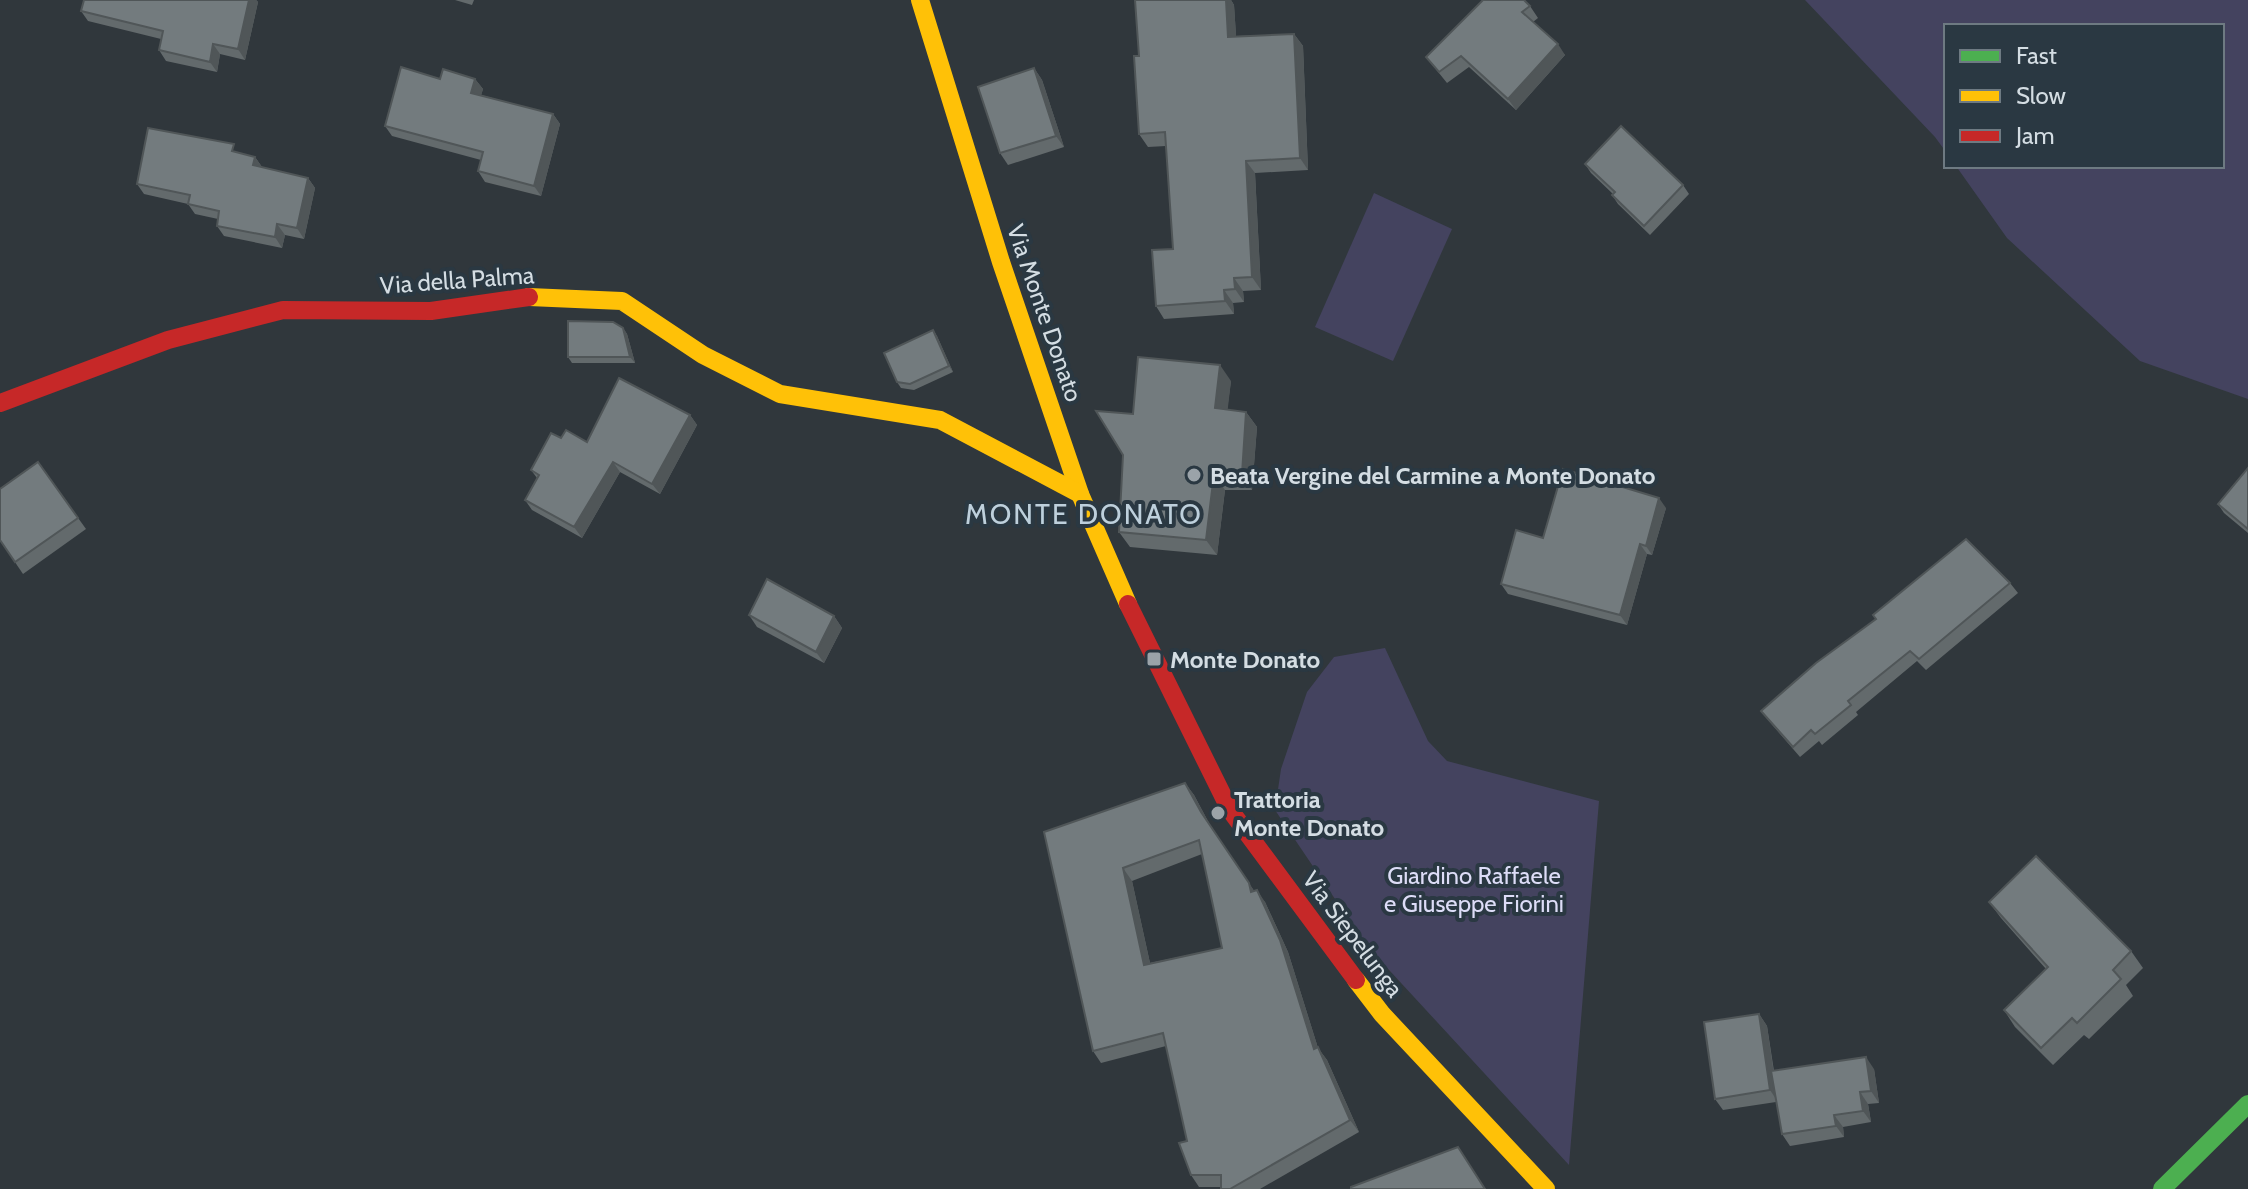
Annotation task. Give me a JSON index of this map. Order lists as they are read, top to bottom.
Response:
{
  "streets": {
    "street": ["Via della Palma", "Via Monte Donato", "Via Siepelunga"]
  },
  "crossings": [
    ["Via della Palma", "Via Monte Donato"],
    ["Via Monte Donato", "Via Siepelunga"]
  ],
  "districts": ["MONTE DONATO"],
  "parks": ["Giardino Raffaele e Giuseppe Fiorini"],
  "places": {
    "other": ["Beata Vergine del Carmine a Monte Donato", "Trattoria Monte Donato"],
    "transit": ["Monte Donato"]
  },
  "legend": ["Fast", "Slow", "Jam"]
}
